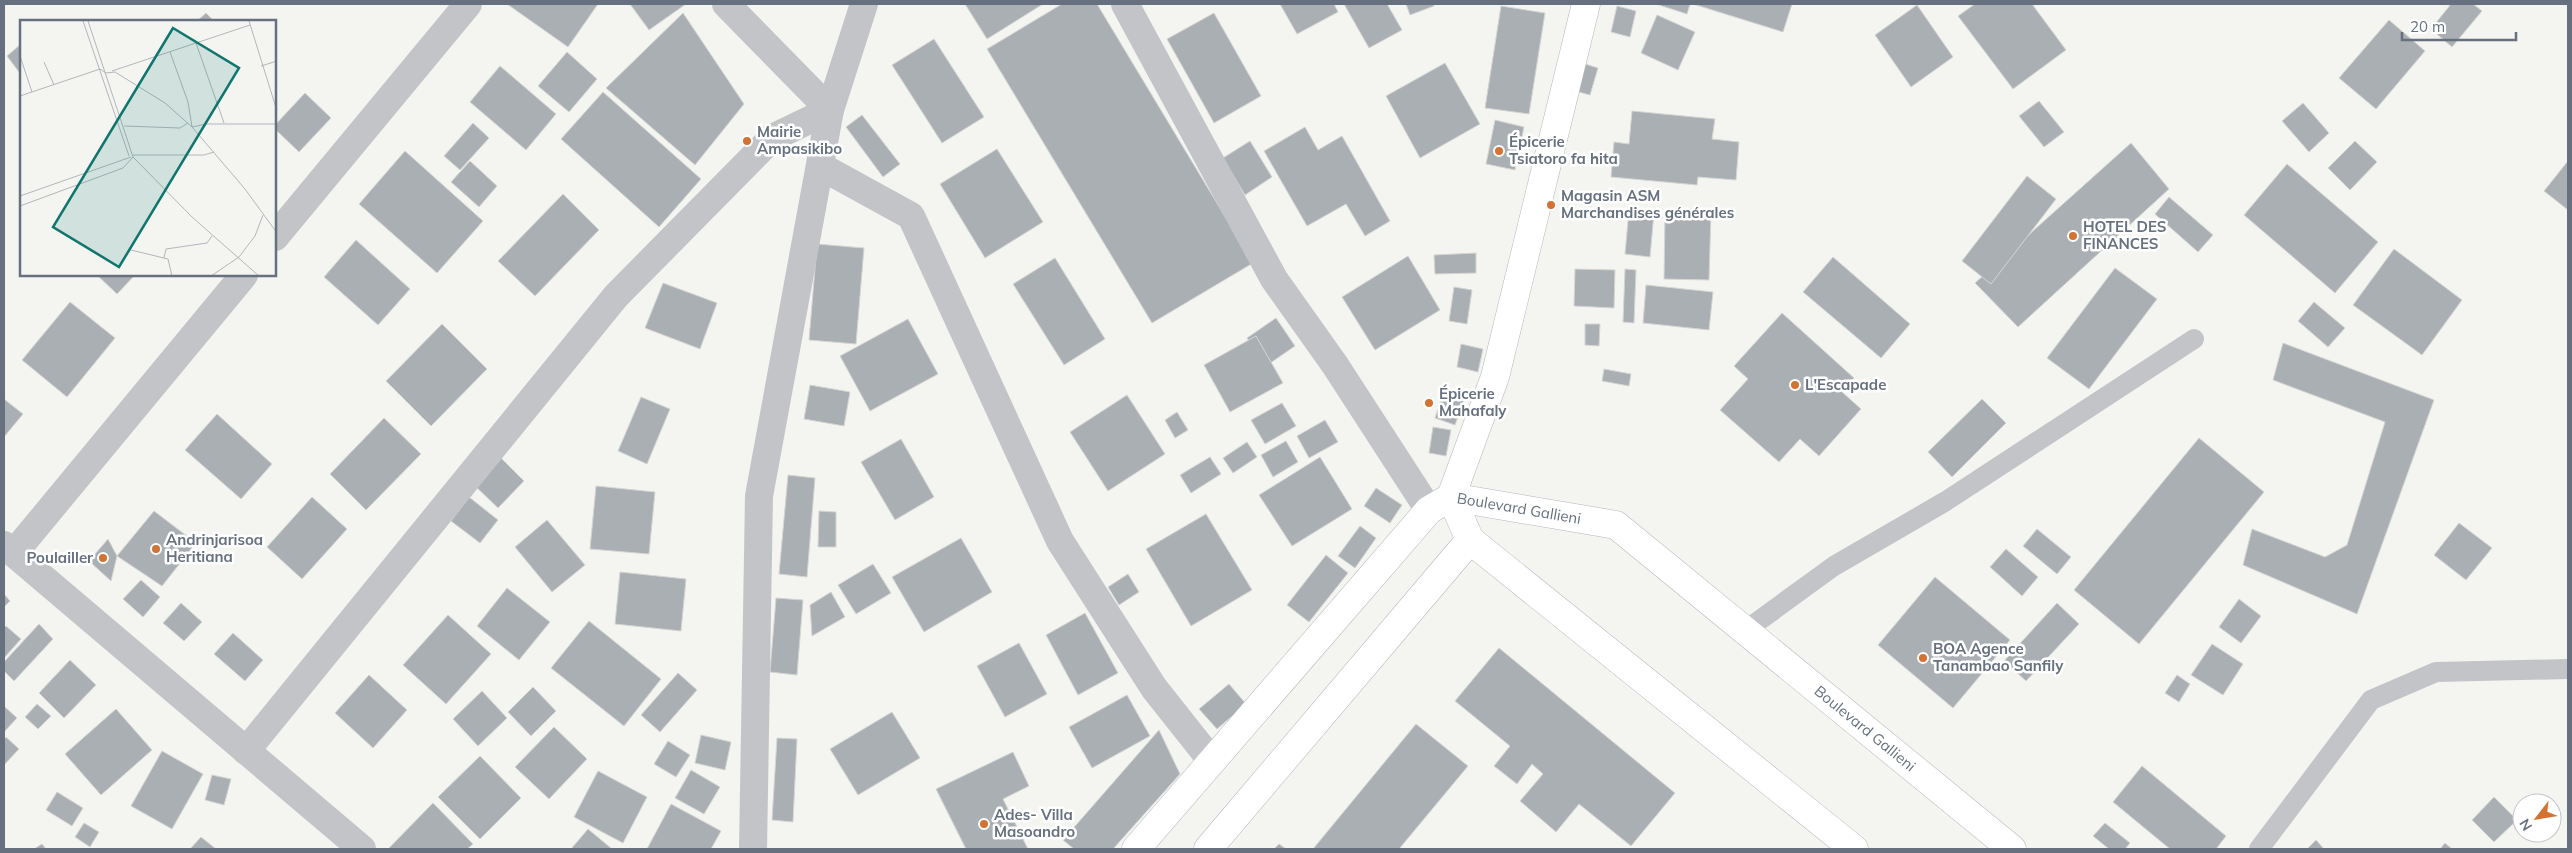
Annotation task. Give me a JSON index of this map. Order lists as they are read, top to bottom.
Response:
{
  "streets": {
    "main road": ["Boulevard Gallieni"]
  },
  "places": [
    "Mairie Ampasikibo",
    "Épicerie Tsiatoro fa hita",
    "Magasin ASM Marchandises générales",
    "HOTEL DES FINANCES",
    "L'Escapade",
    "Épicerie Mahafaly",
    "Andrinjarisoa Heritiana",
    "Poulailler",
    "BOA Agence Tanambao Sanfily",
    "Ades- Villa Masoandro"
  ],
  "scale_bar": "20 m",
  "north": "bottom left"
}
